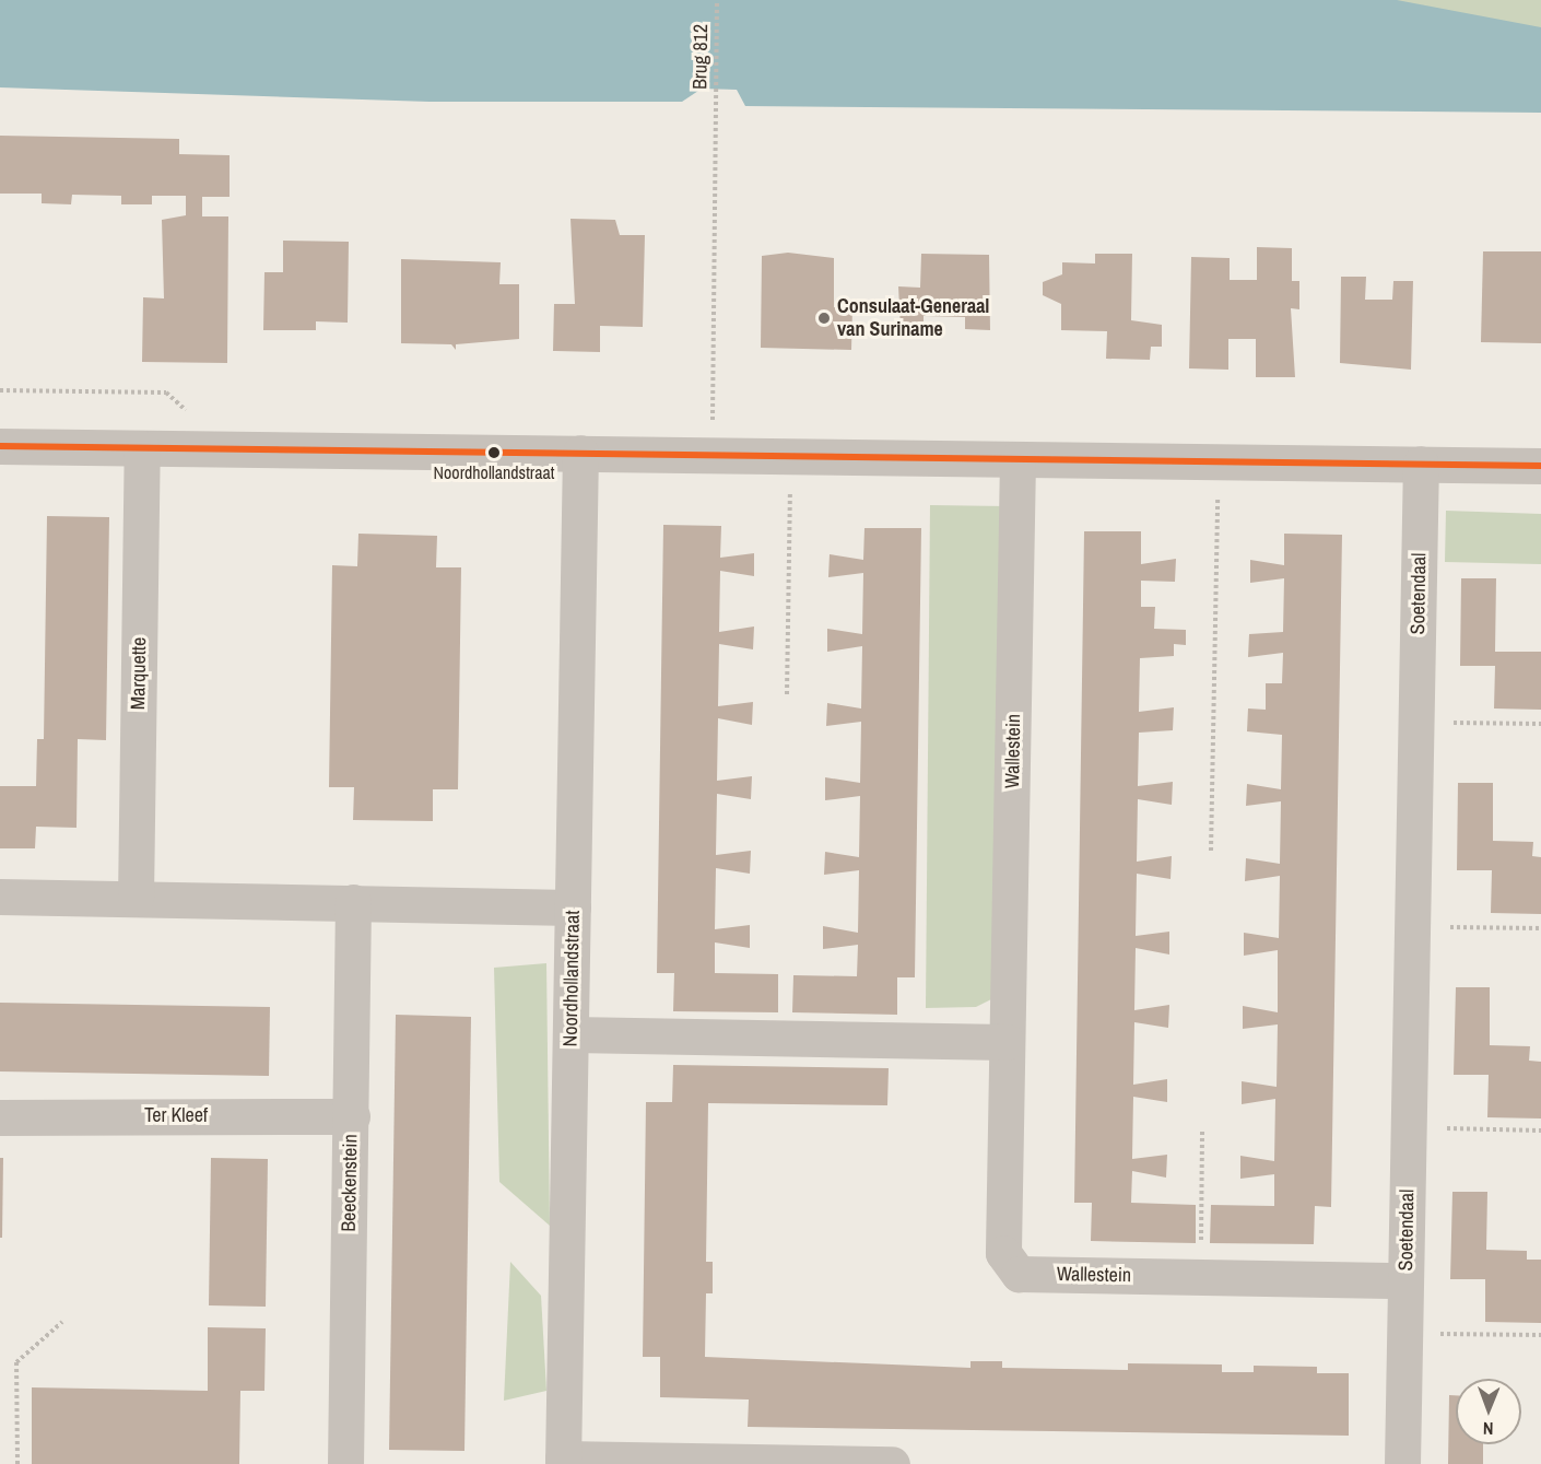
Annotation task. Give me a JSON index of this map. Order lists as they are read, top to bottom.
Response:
{
  "streets": {
    "street": [
      "Soetendaal",
      "Marquette",
      "Wallestein",
      "Noordhollandstraat",
      "Ter Kleef",
      "Beeckenstein"
    ],
    "path": ["Brug 812"]
  },
  "crossings": [
    ["Soetendaal", "Wallestein"],
    ["Ter Kleef", "Beeckenstein"]
  ],
  "places": ["Consulaat-Generaal van Suriname", "Noordhollandstraat"],
  "north": "bottom"
}
